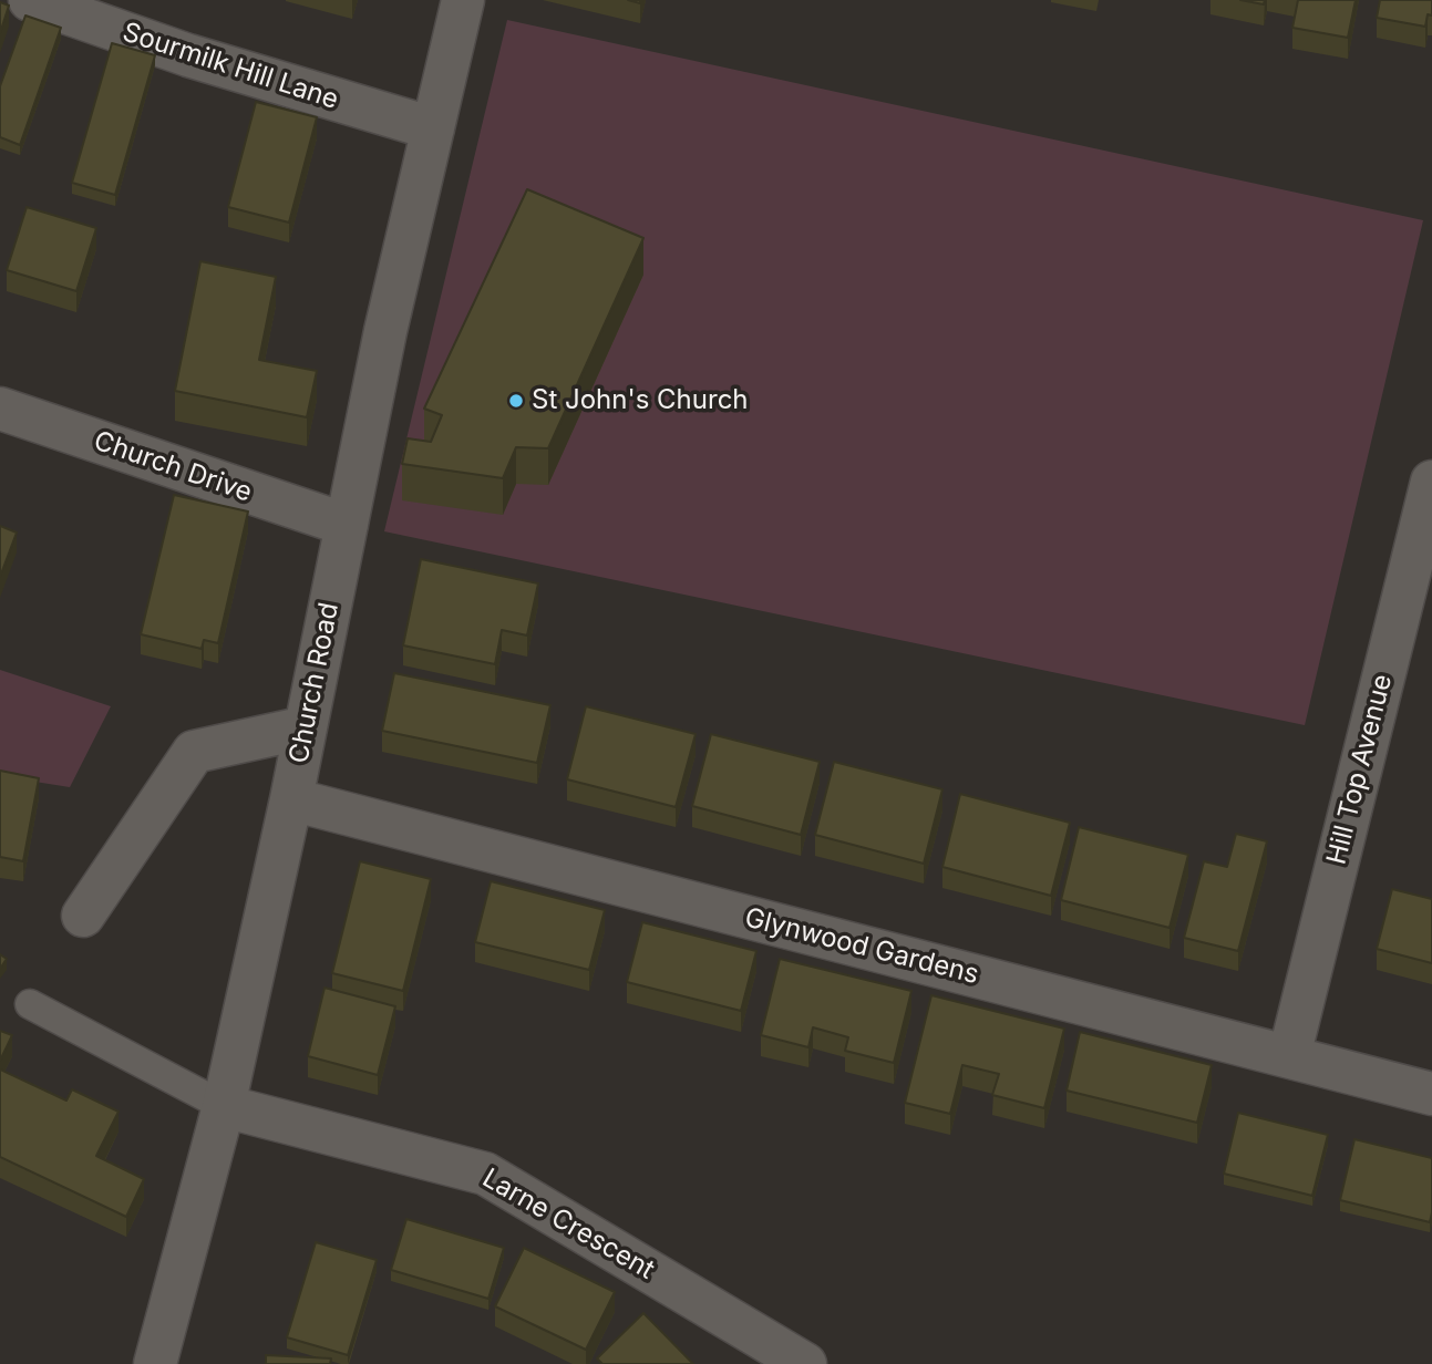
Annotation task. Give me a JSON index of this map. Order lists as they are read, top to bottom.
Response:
{
  "streets": {
    "street": [
      "Sourmilk Hill Lane",
      "Church Drive",
      "Church Road",
      "Hill Top Avenue",
      "Glynwood Gardens",
      "Larne Crescent"
    ]
  },
  "crossings": [
    ["Sourmilk Hill Lane", "Church Road"],
    ["Church Drive", "Church Road"],
    ["Church Road", "Glynwood Gardens"],
    ["Church Road", "Larne Crescent"],
    ["Hill Top Avenue", "Glynwood Gardens"]
  ],
  "places": ["St John's Church"]
}
